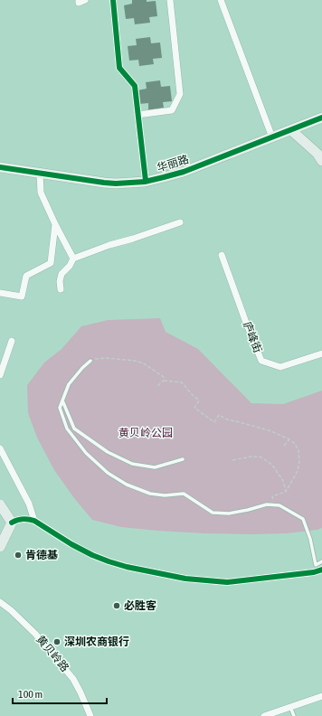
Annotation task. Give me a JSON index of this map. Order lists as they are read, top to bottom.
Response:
{
  "streets": {
    "street": ["华丽路", "庐峰街", "黄贝岭路"]
  },
  "parks": ["黄贝岭公园"],
  "places": ["肯德基", "必胜客", "深圳农商银行"],
  "scale_bar": "100 m"
}
